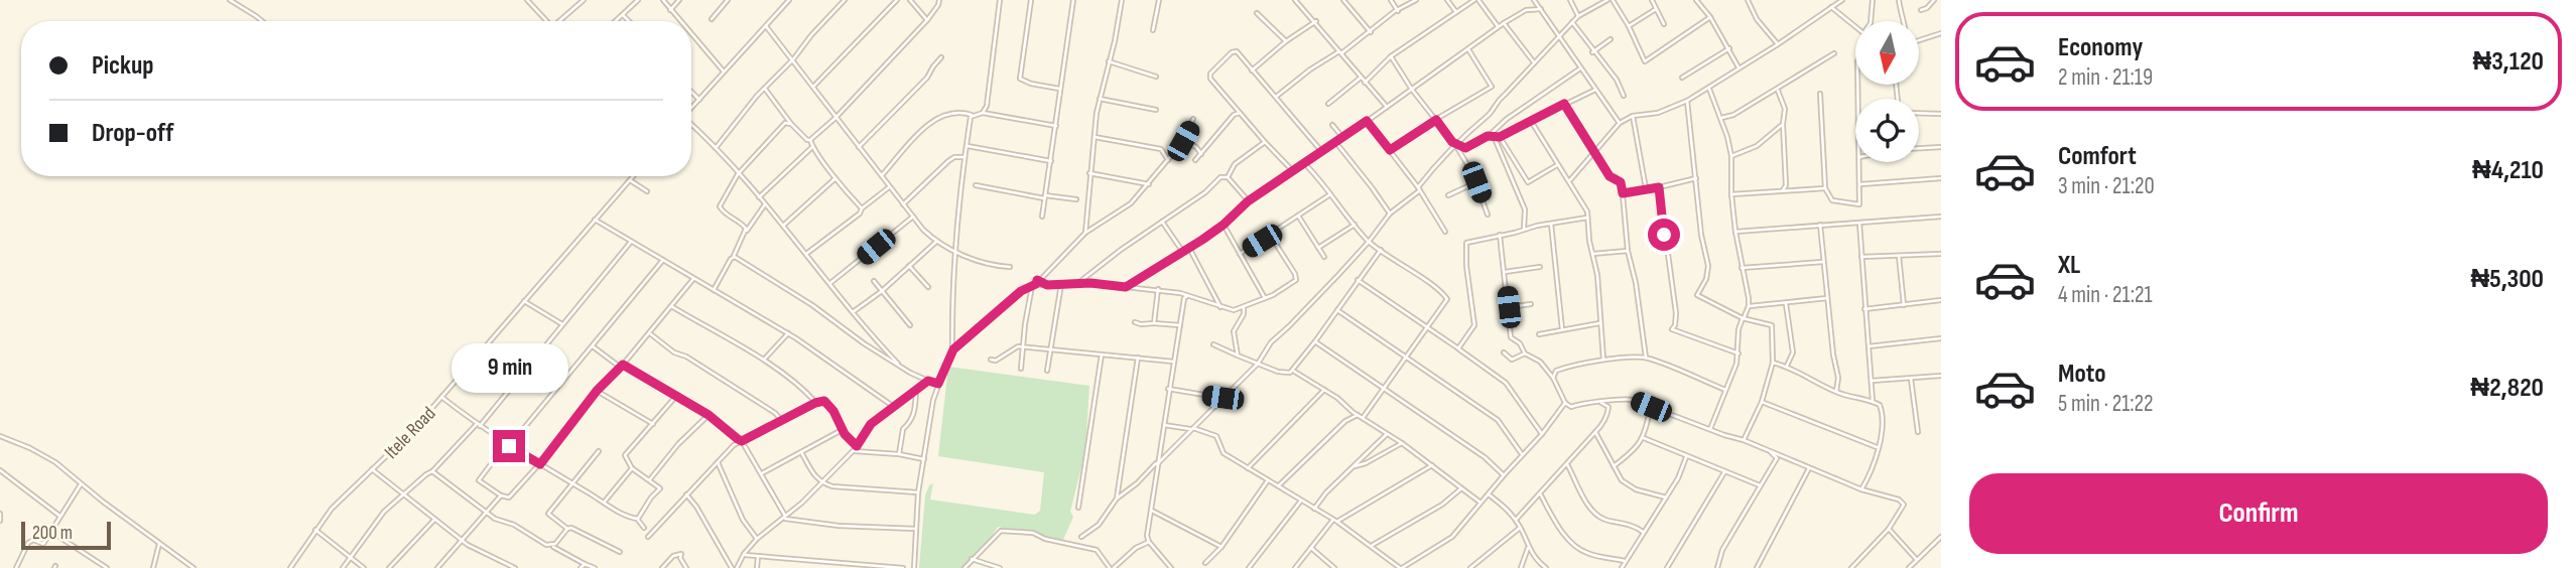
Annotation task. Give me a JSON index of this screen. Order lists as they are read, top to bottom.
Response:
{
  "streets": {
    "street": ["Itele Road"]
  },
  "scale_bar": "200 m",
  "north": "bottom",
  "page": {
    "list": [
      {
        "name": "Economy",
        "note": "2 min · 21:19",
        "value": "₦3,120"
      },
      {
        "name": "Comfort",
        "note": "3 min · 21:20",
        "value": "₦4,210"
      },
      {
        "name": "XL",
        "note": "4 min · 21:21",
        "value": "₦5,300"
      },
      {
        "name": "Moto",
        "note": "5 min · 21:22",
        "value": "₦2,820"
      }
    ],
    "banner": ["Pickup", "Drop-off"],
    "bubble": "9 min",
    "buttons": "Confirm",
    "scale": "200 m"
  }
}
